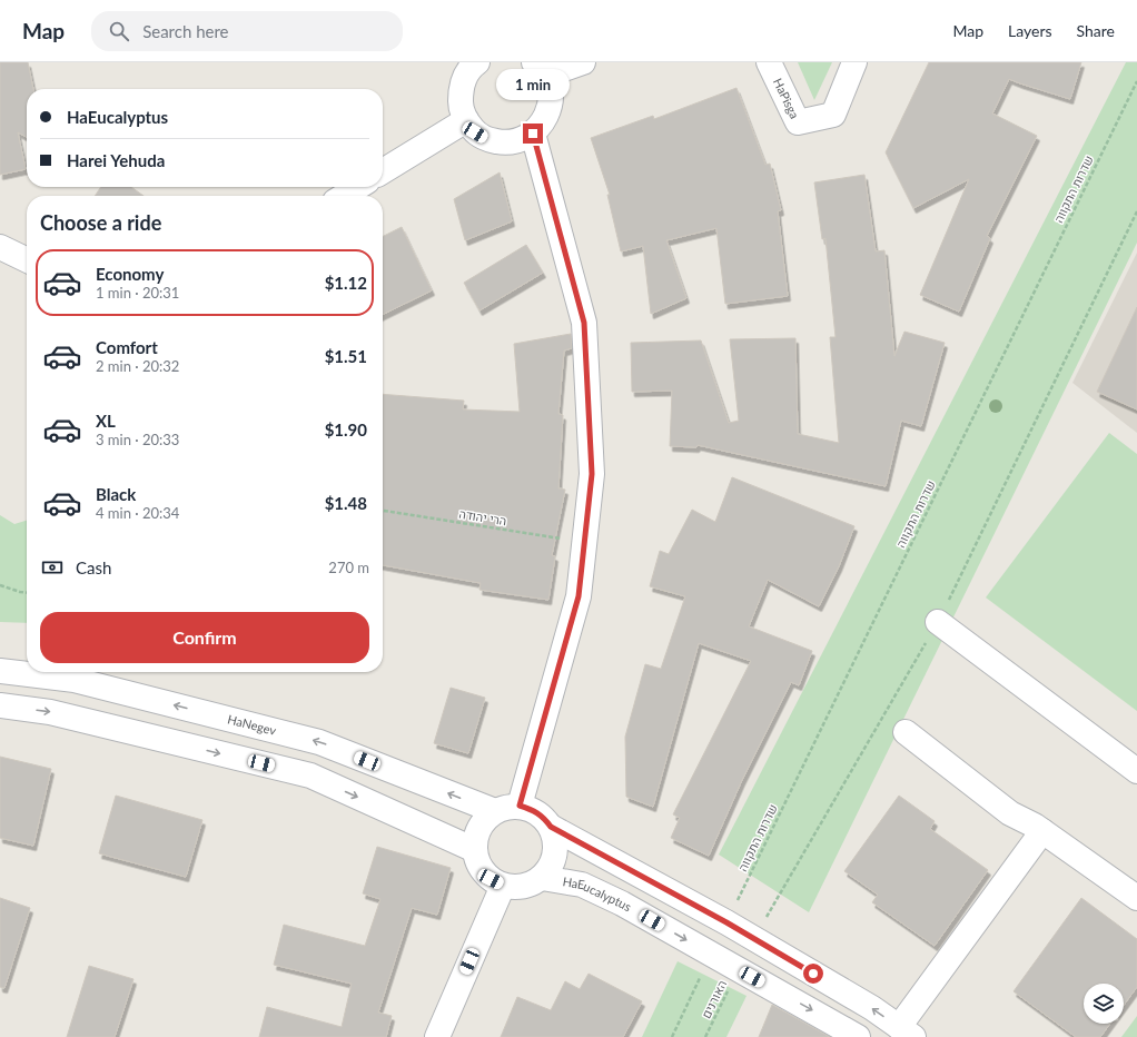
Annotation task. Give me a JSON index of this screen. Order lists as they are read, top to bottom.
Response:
{
  "streets": {
    "street": ["HaPisga", "HaNegev", "HaEucalyptus"],
    "path": ["שדרות התקווה", "הרי יהודה", "האורנים"]
  },
  "crossings": [
    ["HaNegev", "HaEucalyptus"],
    ["HaEucalyptus", "האורנים"]
  ],
  "page": {
    "header": "Map",
    "search": "Search here",
    "nav": ["Map", "Layers", "Share"],
    "bubble": "1 min",
    "banner": ["HaEucalyptus", "Harei Yehuda"],
    "heading": "Choose a ride",
    "list": [
      {
        "name": "Economy",
        "note": "1 min · 20:31",
        "value": "$1.12"
      },
      {
        "name": "Comfort",
        "note": "2 min · 20:32",
        "value": "$1.51"
      },
      {
        "name": "XL",
        "note": "3 min · 20:33",
        "value": "$1.90"
      },
      {
        "name": "Black",
        "note": "4 min · 20:34",
        "value": "$1.48"
      }
    ],
    "pay": ["Cash", "270 m"],
    "buttons": "Confirm"
  }
}
